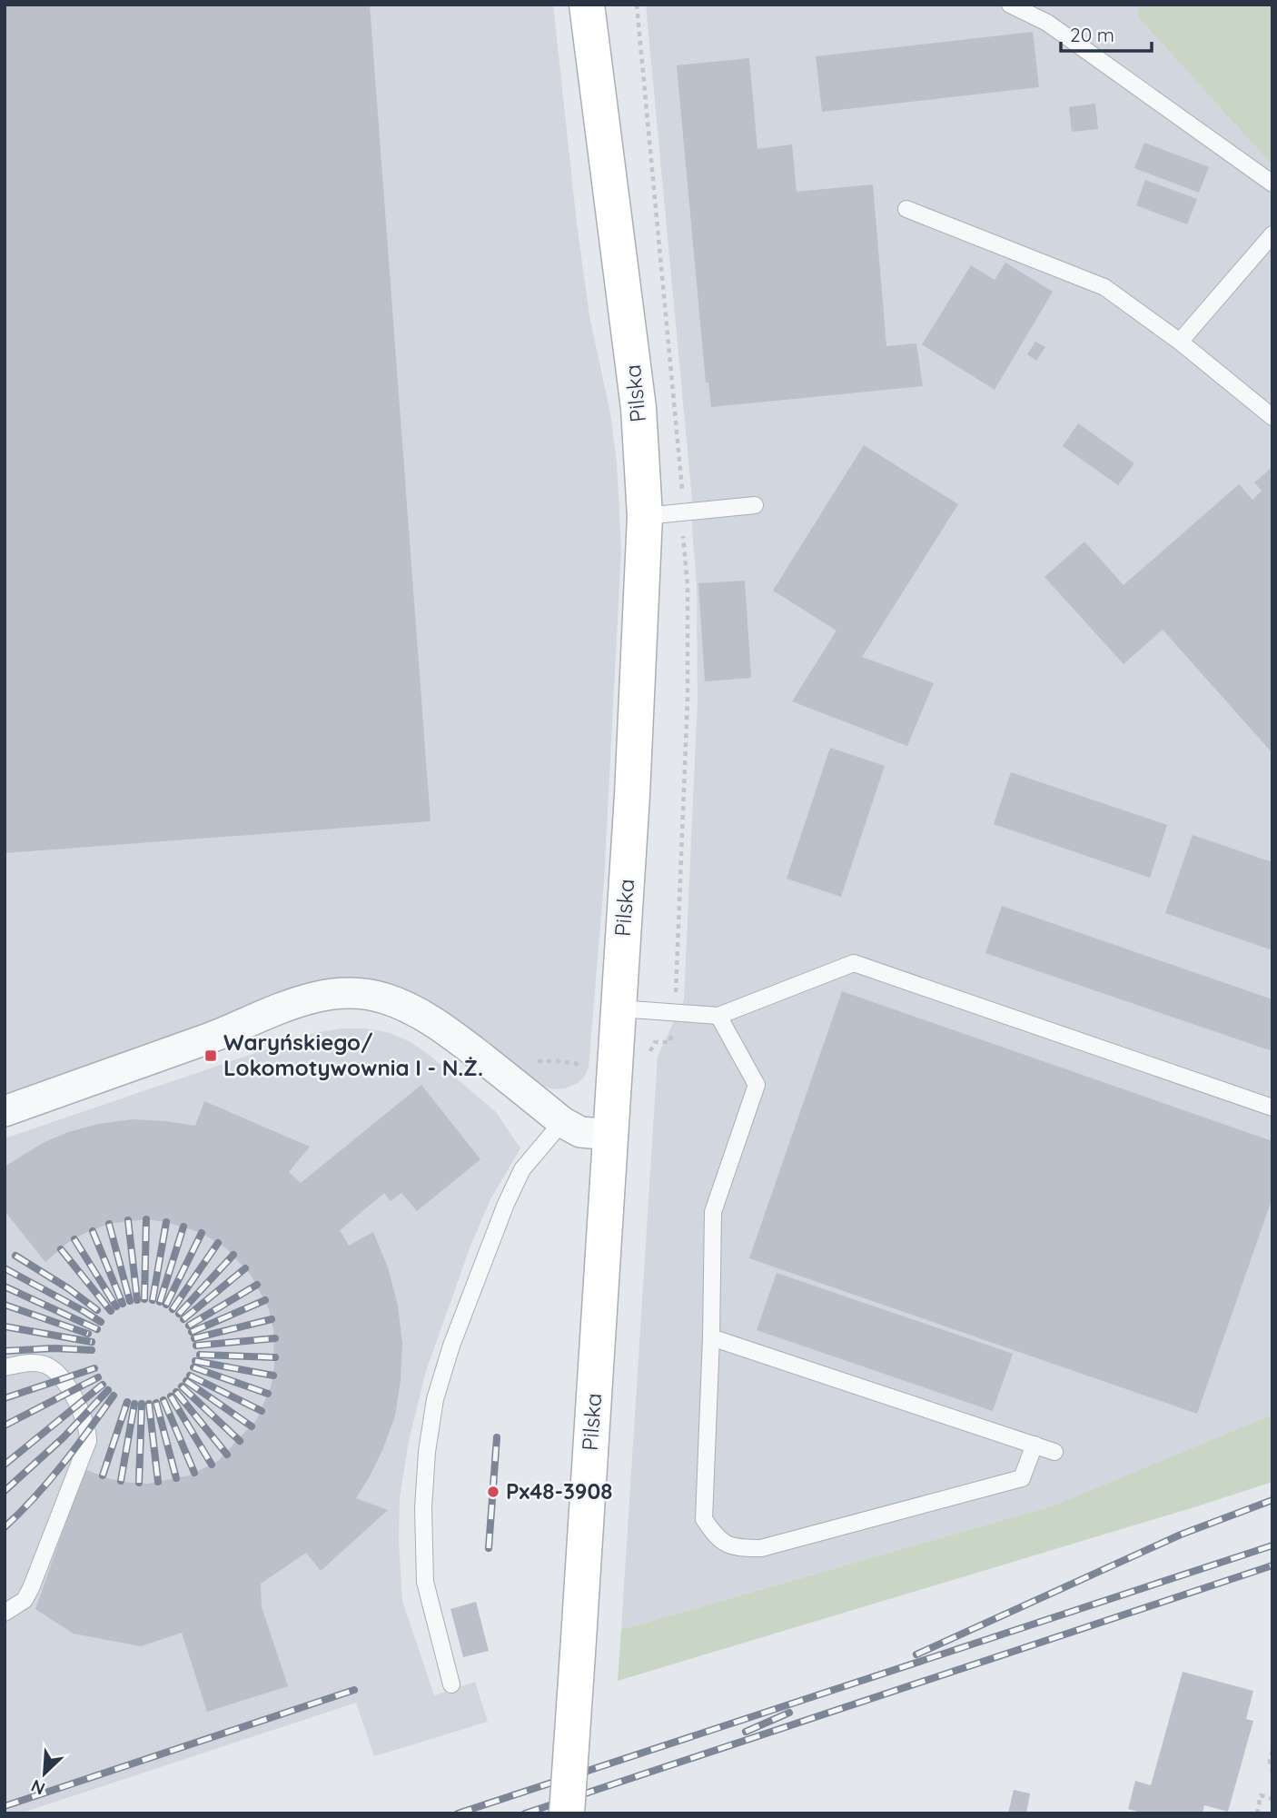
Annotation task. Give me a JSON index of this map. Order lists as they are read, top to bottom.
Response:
{
  "streets": {
    "street": ["Pilska"]
  },
  "places": {
    "transit": ["Waryńskiego/ Lokomotywownia I - N.Ż."],
    "other": ["Px48-3908"]
  },
  "scale_bar": "20 m",
  "north": "bottom left"
}
